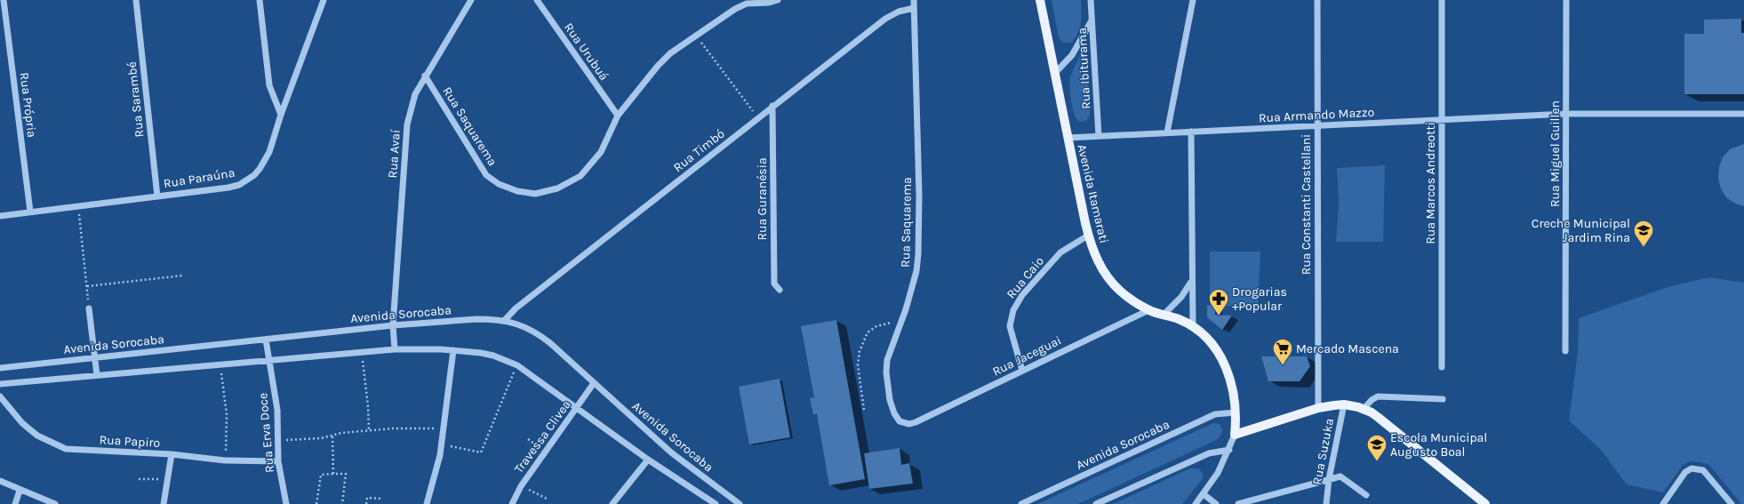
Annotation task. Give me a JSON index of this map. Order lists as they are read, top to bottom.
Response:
{
  "streets": {
    "main road": ["Avenida Itamarati"],
    "street": [
      "Rua Urubuá",
      "Rua Ibiturama",
      "Rua Sarambé",
      "Rua Própria",
      "Rua Armando Mazzo",
      "Rua Saquarema",
      "Rua Timbó",
      "Rua Avaí",
      "Rua Miguel Guillen",
      "Rua Paraúna",
      "Rua Marcos Andreotti",
      "Rua Guranésia",
      "Rua Constanti Castellani",
      "Rua Caio",
      "Avenida Sorocaba",
      "Rua Jaceguai",
      "Rua Erva Doce",
      "Travessa Clivea",
      "Rua Papiro",
      "Rua Suzuka"
    ]
  },
  "crossings": [
    ["Rua Urubuá", "Rua Saquarema"],
    ["Rua Ibiturama", "Rua Armando Mazzo"],
    ["Rua Sarambé", "Rua Paraúna"],
    ["Rua Própria", "Rua Paraúna"],
    ["Rua Armando Mazzo", "Rua Miguel Guillen"],
    ["Rua Armando Mazzo", "Rua Marcos Andreotti"],
    ["Rua Armando Mazzo", "Avenida Itamarati"],
    ["Rua Armando Mazzo", "Rua Constanti Castellani"],
    ["Rua Saquarema", "Rua Timbó"],
    ["Rua Saquarema", "Rua Avaí"],
    ["Rua Saquarema", "Rua Jaceguai"],
    ["Rua Timbó", "Rua Guranésia"],
    ["Rua Timbó", "Avenida Sorocaba"],
    ["Rua Avaí", "Avenida Sorocaba"],
    ["Avenida Itamarati", "Rua Caio"],
    ["Avenida Itamarati", "Avenida Sorocaba"],
    ["Avenida Itamarati", "Rua Jaceguai"],
    ["Rua Caio", "Rua Jaceguai"],
    ["Avenida Sorocaba", "Rua Erva Doce"],
    ["Avenida Sorocaba", "Travessa Clivea"],
    ["Rua Erva Doce", "Rua Papiro"]
  ],
  "places": {
    "school or university": ["Creche Municipal Jardim Rina", "Escola Municipal Augusto Boal"],
    "pharmacy": ["Drogarias +Popular"],
    "supermarket": ["Mercado Mascena"]
  }
}
